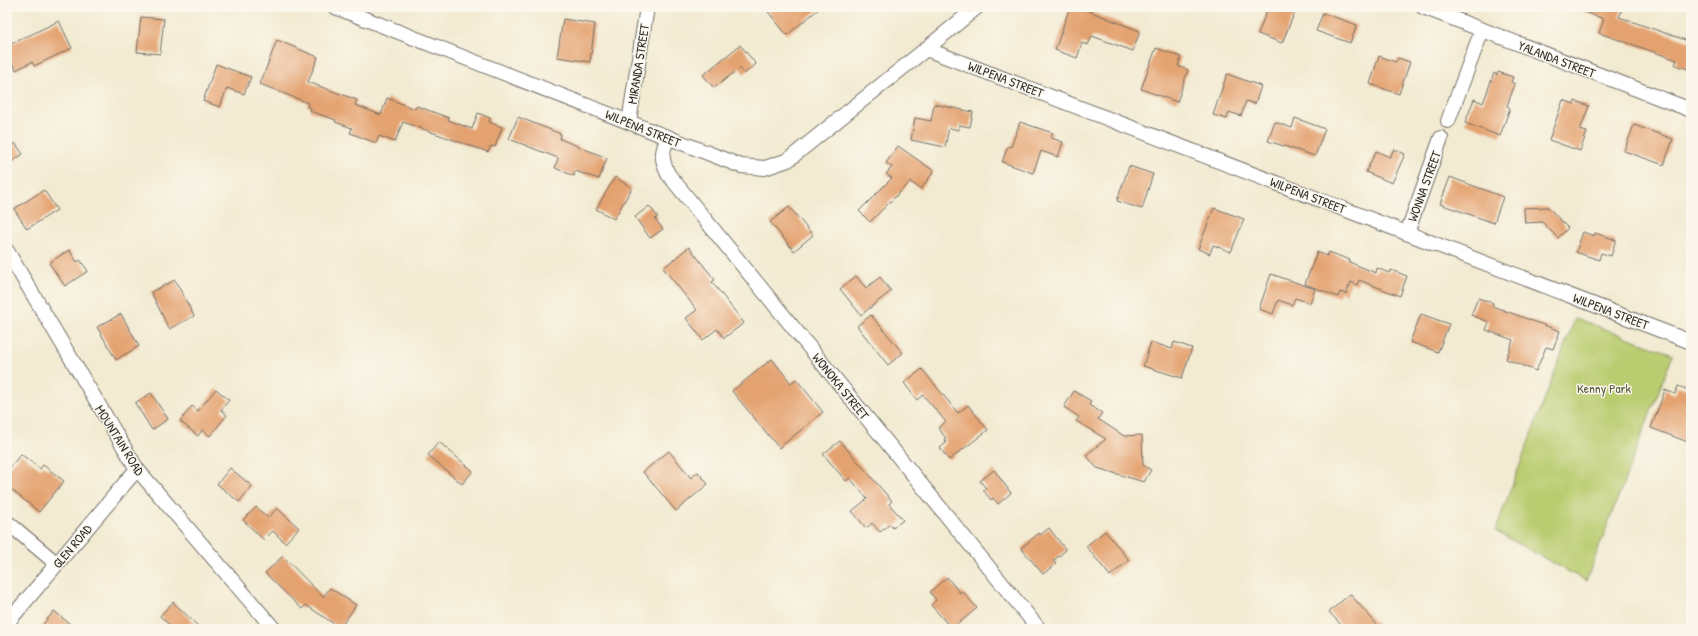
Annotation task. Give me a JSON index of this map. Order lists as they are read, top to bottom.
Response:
{
  "streets": {
    "street": [
      "YALANDA STREET",
      "MIRANDA STREET",
      "WILPENA STREET",
      "WONNA STREET",
      "WONOKA STREET",
      "MOUNTAIN ROAD",
      "GLEN ROAD"
    ]
  },
  "crossings": [
    ["MIRANDA STREET", "WILPENA STREET"],
    ["WILPENA STREET", "WONNA STREET"],
    ["WILPENA STREET", "WONOKA STREET"],
    ["MOUNTAIN ROAD", "GLEN ROAD"]
  ],
  "parks": ["Kenny Park"]
}
